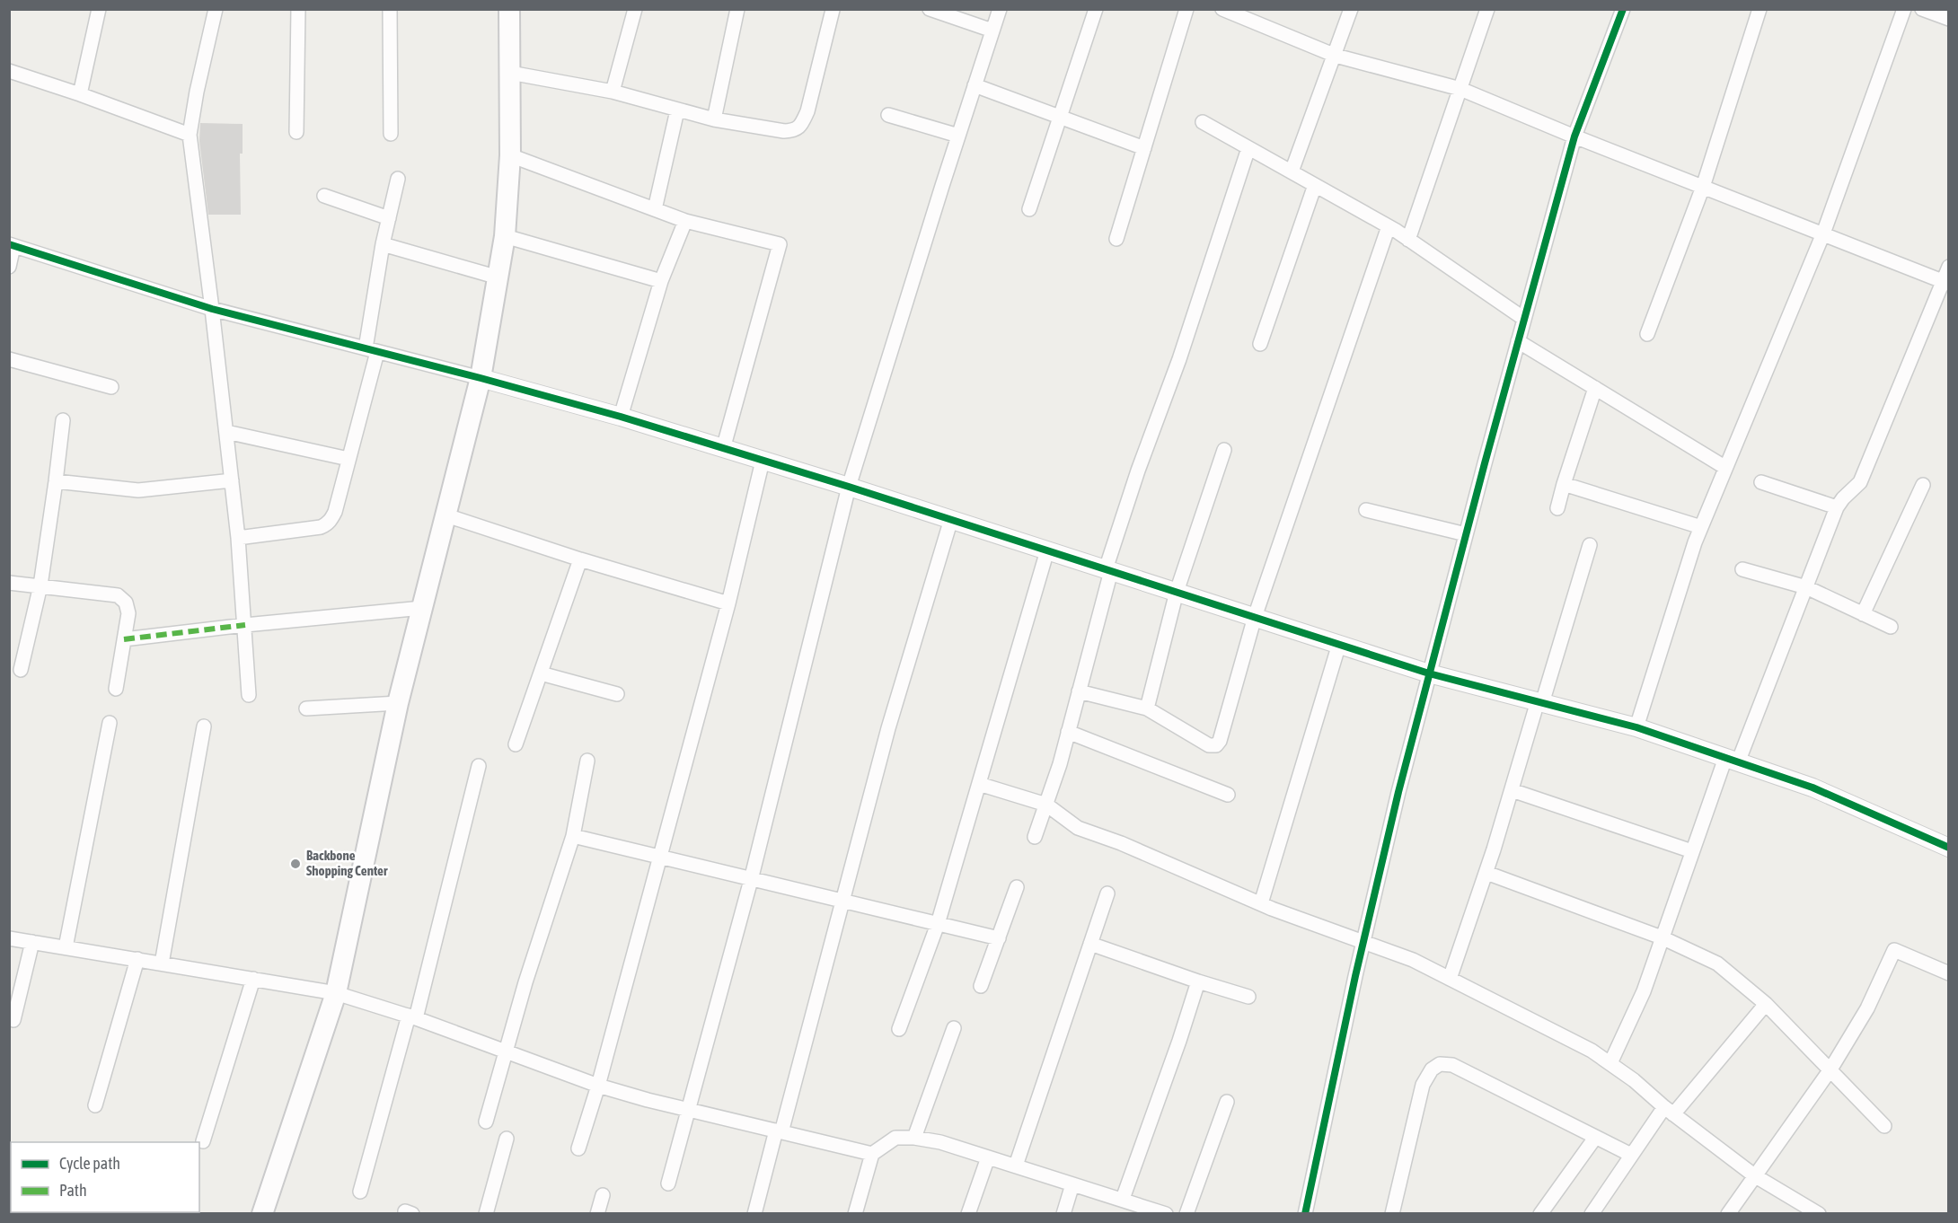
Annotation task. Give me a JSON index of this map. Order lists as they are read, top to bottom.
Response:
{
  "places": ["Backbone Shopping Center"],
  "legend": ["Cycle path", "Path"]
}
